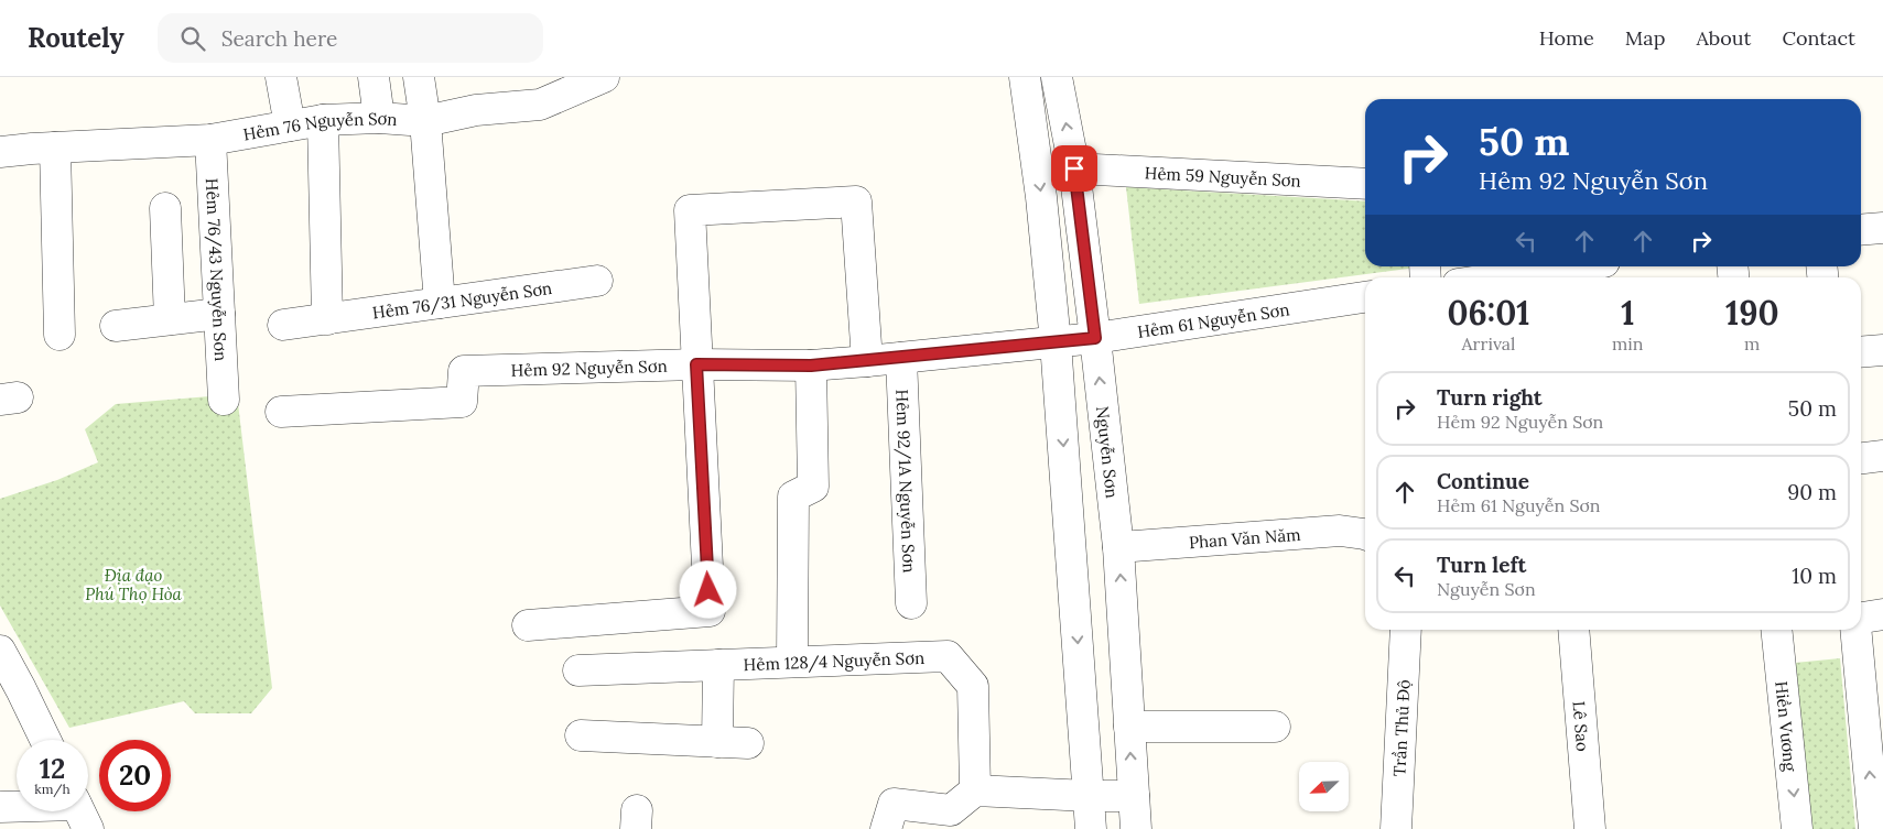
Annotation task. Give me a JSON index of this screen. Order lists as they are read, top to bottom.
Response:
{
  "streets": {
    "street": [
      "Hẻm 76 Nguyễn Sơn",
      "Hẻm 59 Nguyễn Sơn",
      "Hẻm 76/43 Nguyễn Sơn",
      "Hẻm 76/31 Nguyễn Sơn",
      "Hẻm 61 Nguyễn Sơn",
      "Hẻm 92 Nguyễn Sơn",
      "Nguyễn Sơn",
      "Hẻm 92/1A Nguyễn Sơn",
      "Phan Văn Năm",
      "Hẻm 128/4 Nguyễn Sơn",
      "Trần Thủ Độ",
      "Lê Sao",
      "Hiền Vương"
    ]
  },
  "crossings": [
    ["Hẻm 76 Nguyễn Sơn", "Hẻm 76/43 Nguyễn Sơn"],
    ["Hẻm 59 Nguyễn Sơn", "Nguyễn Sơn"],
    ["Hẻm 61 Nguyễn Sơn", "Hẻm 92 Nguyễn Sơn"],
    ["Hẻm 61 Nguyễn Sơn", "Nguyễn Sơn"],
    ["Hẻm 92 Nguyễn Sơn", "Hẻm 92/1A Nguyễn Sơn"],
    ["Nguyễn Sơn", "Phan Văn Năm"]
  ],
  "parks": ["Địa đạo Phú Thọ Hòa"],
  "north": "bottom left",
  "page": {
    "header": "Routely",
    "search": "Search here",
    "nav": [
      "Home",
      "Map",
      "About",
      "Contact"
    ],
    "turn": ["50 m", "Hẻm 92 Nguyễn Sơn"],
    "eta": [
      "06:01",
      "Arrival",
      "1",
      "min",
      "190",
      "m"
    ],
    "list": [
      {
        "name": "Turn right",
        "note": "Hẻm 92 Nguyễn Sơn",
        "value": "50 m"
      },
      {
        "name": "Continue",
        "note": "Hẻm 61 Nguyễn Sơn",
        "value": "90 m"
      },
      {
        "name": "Turn left",
        "note": "Nguyễn Sơn",
        "value": "10 m"
      }
    ],
    "speed": "12 km/h",
    "limit": "20"
  }
}
